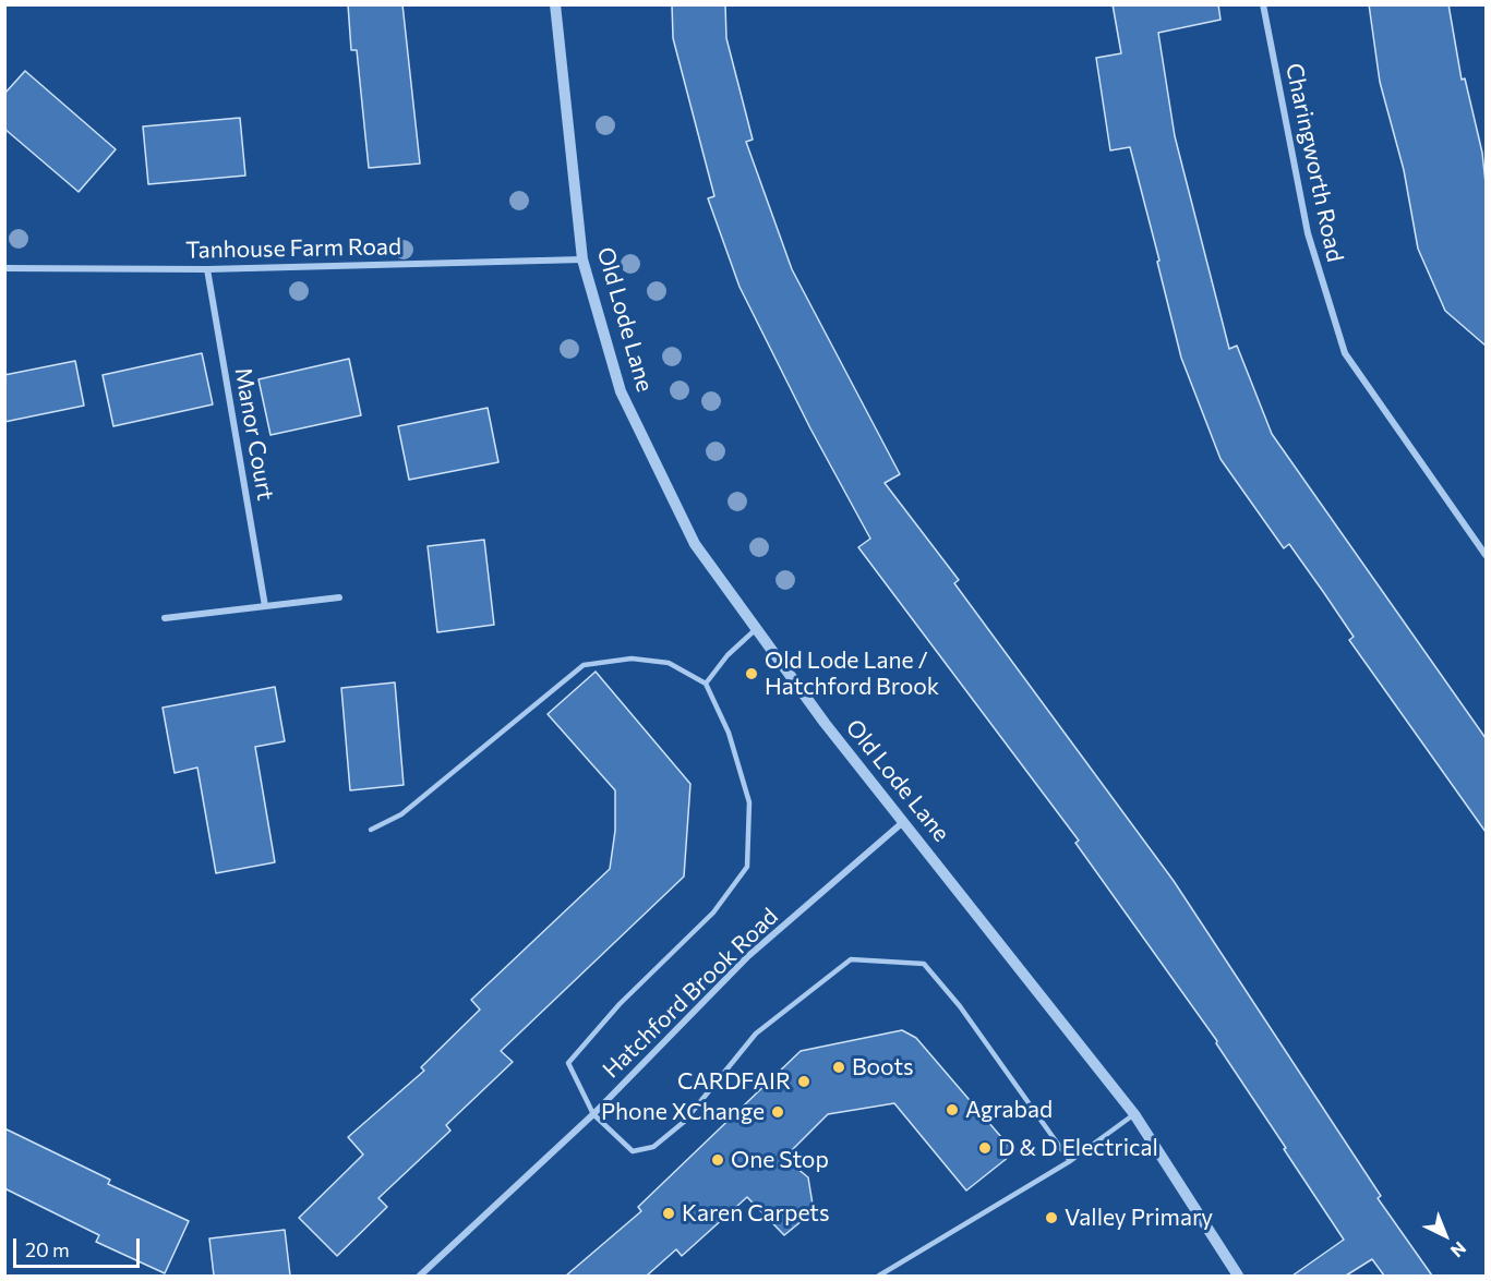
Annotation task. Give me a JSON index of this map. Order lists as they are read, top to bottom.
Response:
{
  "streets": {
    "street": [
      "Charingworth Road",
      "Tanhouse Farm Road",
      "Old Lode Lane",
      "Manor Court",
      "Hatchford Brook Road"
    ]
  },
  "crossings": [
    ["Tanhouse Farm Road", "Old Lode Lane"],
    ["Tanhouse Farm Road", "Manor Court"],
    ["Old Lode Lane", "Hatchford Brook Road"]
  ],
  "places": [
    "Old Lode Lane / Hatchford Brook",
    "Boots",
    "CARDFAIR",
    "Agrabad",
    "Phone XChange",
    "D & D Electrical",
    "One Stop",
    "Karen Carpets",
    "Valley Primary"
  ],
  "scale_bar": "20 m",
  "north": "bottom right"
}
